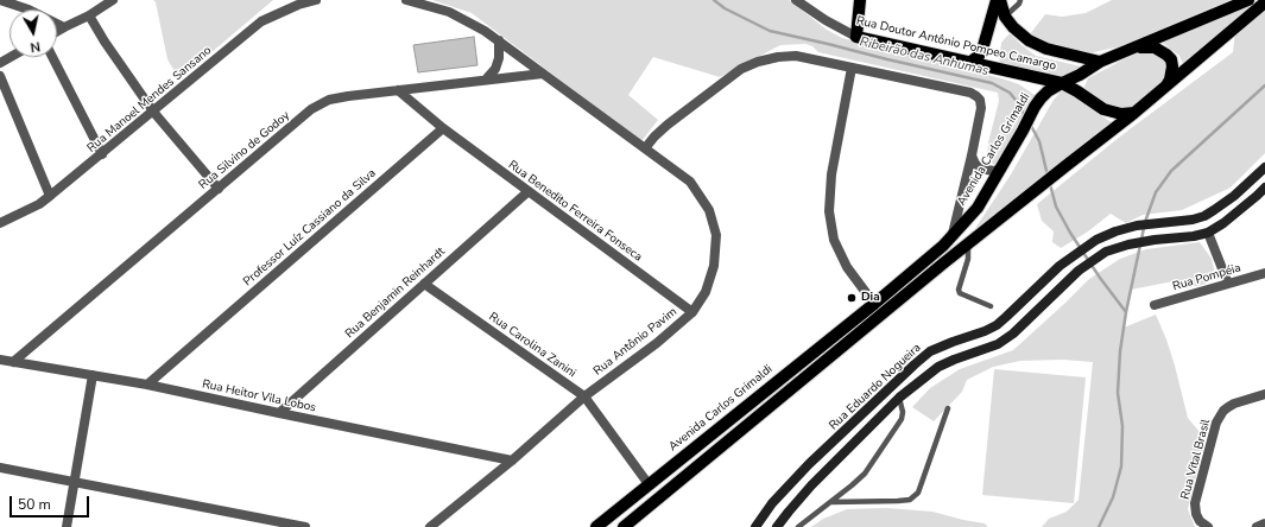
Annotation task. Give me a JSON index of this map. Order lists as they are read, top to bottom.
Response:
{
  "streets": {
    "main road": ["Rua Doutor Antônio Pompeo Camargo", "Avenida Carlos Grimaldi", "Rua Eduardo Nogueira"],
    "street": [
      "Rua Manoel Mendes Sansano",
      "Rua Silvino de Godoy",
      "Rua Benedito Ferreira Fonseca",
      "Professor Luíz Cassiano da Silva",
      "Rua Pompéia",
      "Rua Benjamin Reinhardt",
      "Rua Antônio Pavim",
      "Rua Carolina Zanini",
      "Rua Heitor Vila Lobos",
      "Rua Vital Brasil"
    ]
  },
  "crossings": [
    ["Rua Doutor Antônio Pompeo Camargo", "Avenida Carlos Grimaldi"],
    ["Avenida Carlos Grimaldi", "Rua Carolina Zanini"],
    ["Rua Silvino de Godoy", "Rua Antônio Pavim"],
    ["Rua Silvino de Godoy", "Rua Heitor Vila Lobos"],
    ["Rua Benedito Ferreira Fonseca", "Professor Luíz Cassiano da Silva"],
    ["Rua Benedito Ferreira Fonseca", "Rua Benjamin Reinhardt"],
    ["Rua Benedito Ferreira Fonseca", "Rua Antônio Pavim"],
    ["Professor Luíz Cassiano da Silva", "Rua Heitor Vila Lobos"],
    ["Rua Benjamin Reinhardt", "Rua Carolina Zanini"],
    ["Rua Benjamin Reinhardt", "Rua Heitor Vila Lobos"],
    ["Rua Antônio Pavim", "Rua Carolina Zanini"],
    ["Rua Antônio Pavim", "Rua Heitor Vila Lobos"]
  ],
  "water": ["Ribeirão das Anhumas"],
  "places": ["Dia"],
  "scale_bar": "50 m",
  "north": "bottom"
}
